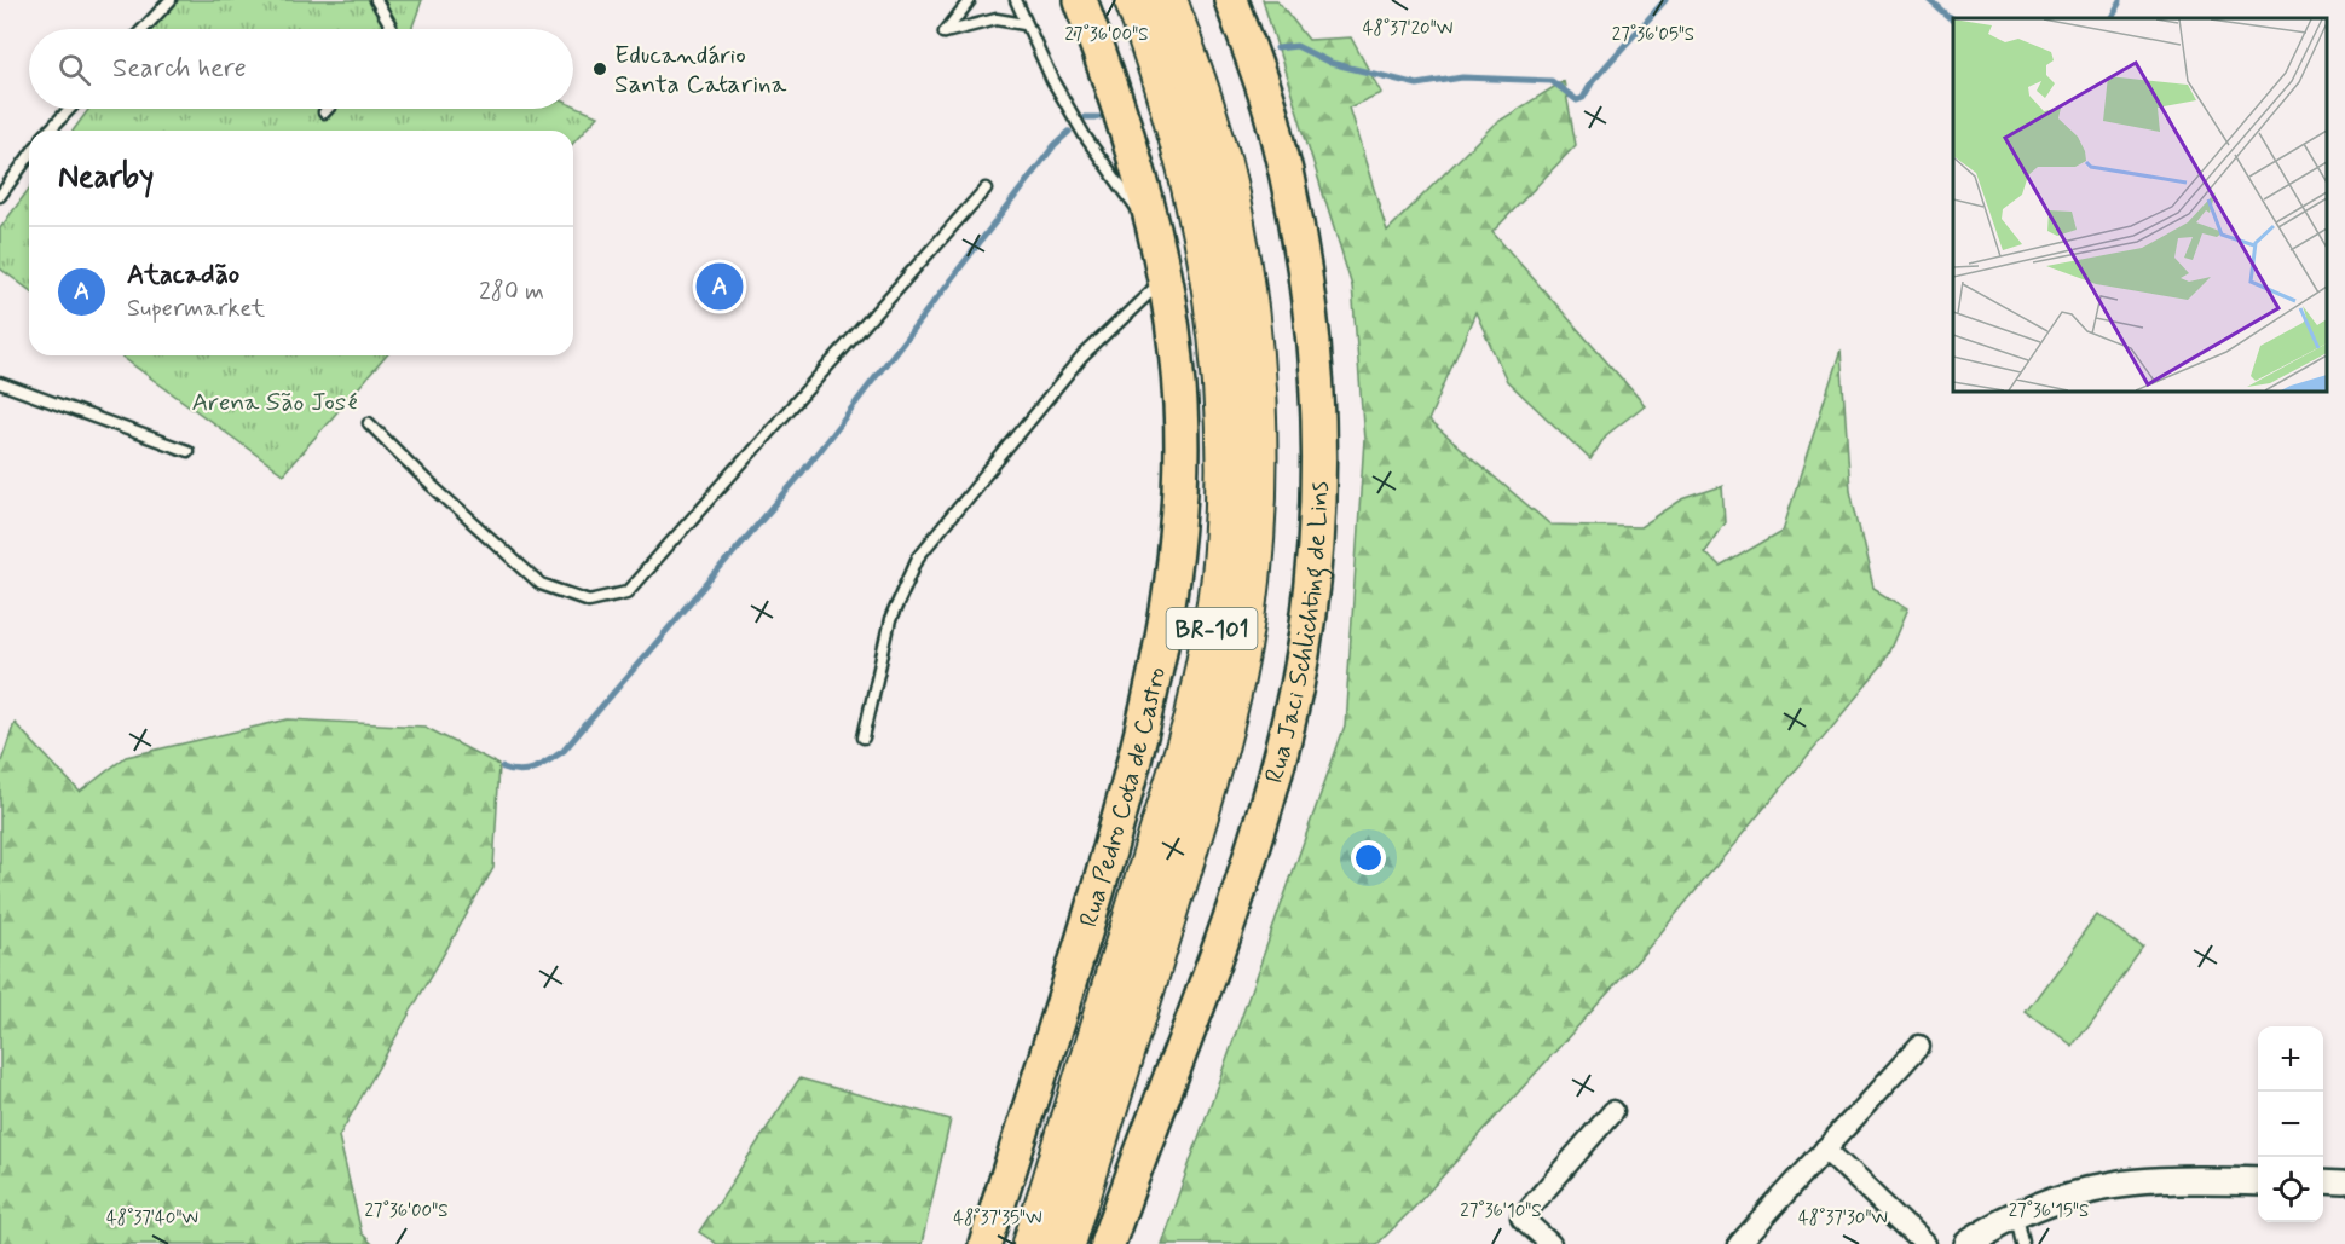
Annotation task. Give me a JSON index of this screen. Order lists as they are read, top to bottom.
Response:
{
  "streets": {
    "highway": ["BR-101"],
    "main road": ["Rua Jaci Schlichting de Lins", "Rua Pedro Cota de Castro"]
  },
  "parks": ["Arena São José"],
  "places": ["Educandário Santa Catarina"],
  "page": {
    "search": "Search here",
    "heading": "Nearby",
    "list": [
      {
        "mark": "A",
        "name": "Atacadão",
        "note": "Supermarket",
        "value": "280 m"
      }
    ],
    "pins": "A",
    "map_buttons": ["+", "−"]
  },
  "coordinates": [
    "48°37'20\"W",
    "27°36'00\"S",
    "27°36'05\"S",
    "27°36'10\"S",
    "27°36'15\"S",
    "48°37'40\"W",
    "48°37'35\"W",
    "48°37'30\"W"
  ]
}
